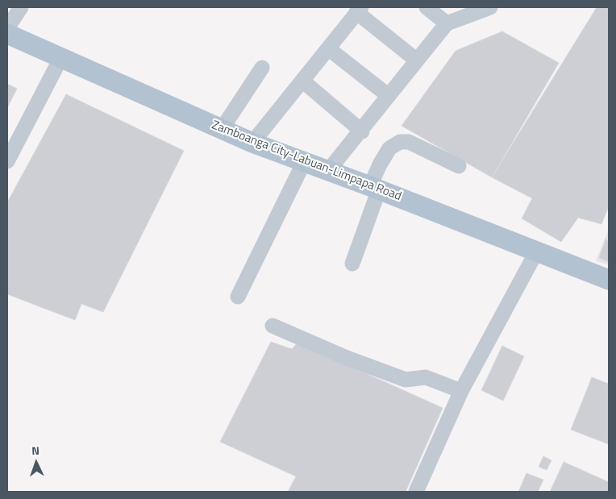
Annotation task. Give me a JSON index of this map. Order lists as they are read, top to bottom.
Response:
{
  "streets": {
    "main road": ["Zamboanga City-Labuan-Limpapa Road"]
  },
  "north": "top"
}
